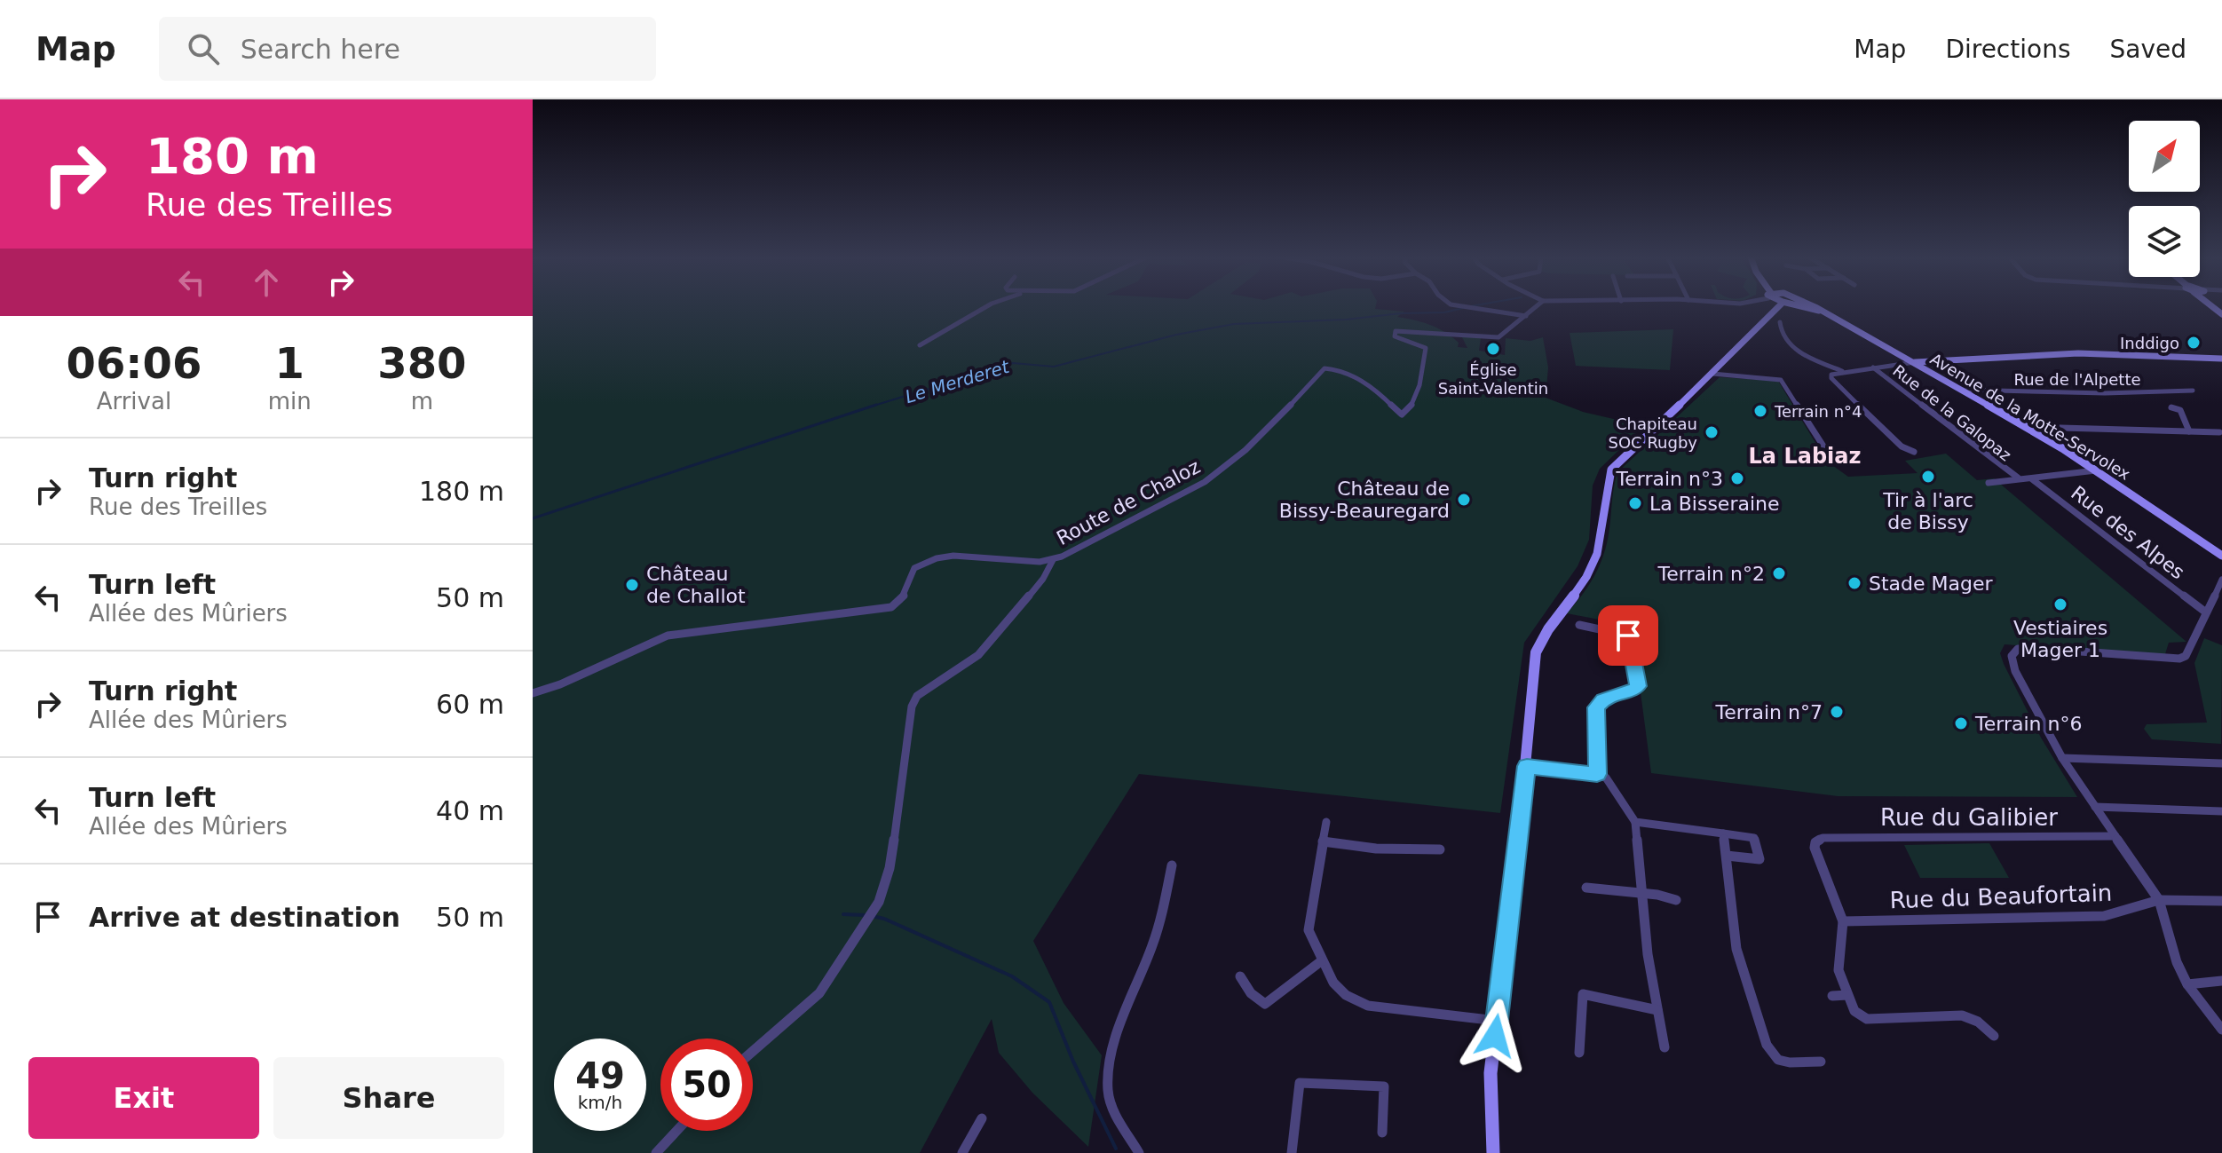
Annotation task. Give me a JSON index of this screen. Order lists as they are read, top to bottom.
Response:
{
  "streets": {
    "main road": ["Avenue de la Motte-Servolex"],
    "street": [
      "Rue de l'Alpette",
      "Rue de la Galopaz",
      "Route de Chaloz",
      "Rue des Alpes",
      "Rue du Galibier",
      "Rue du Beaufortain"
    ]
  },
  "crossings": [
    ["Rue de l'Alpette", "Avenue de la Motte-Servolex"],
    ["Rue du Galibier", "Rue du Beaufortain"]
  ],
  "districts": ["La Labiaz"],
  "water": ["Le Merderet"],
  "places": [
    "Inddigo",
    "Église Saint-Valentin",
    "Terrain n°4",
    "Chapiteau SOC Rugby",
    "Tir à l'arc de Bissy",
    "Terrain n°3",
    "Château de Bissy-Beauregard",
    "La Bisseraine",
    "Terrain n°2",
    "Stade Mager",
    "Château de Challot",
    "Vestiaires Mager 1",
    "Terrain n°7",
    "Terrain n°6"
  ],
  "north": "top right",
  "page": {
    "header": "Map",
    "search": "Search here",
    "nav": ["Map", "Directions", "Saved"],
    "turn": ["180 m", "Rue des Treilles"],
    "eta": [
      "06:06",
      "Arrival",
      "1",
      "min",
      "380",
      "m"
    ],
    "list": [
      {
        "name": "Turn right",
        "note": "Rue des Treilles",
        "value": "180 m"
      },
      {
        "name": "Turn left",
        "note": "Allée des Mûriers",
        "value": "50 m"
      },
      {
        "name": "Turn right",
        "note": "Allée des Mûriers",
        "value": "60 m"
      },
      {
        "name": "Turn left",
        "note": "Allée des Mûriers",
        "value": "40 m"
      },
      {
        "name": "Arrive at destination",
        "value": "50 m"
      }
    ],
    "speed": "49 km/h",
    "limit": "50",
    "buttons": ["Exit", "Share"]
  }
}
